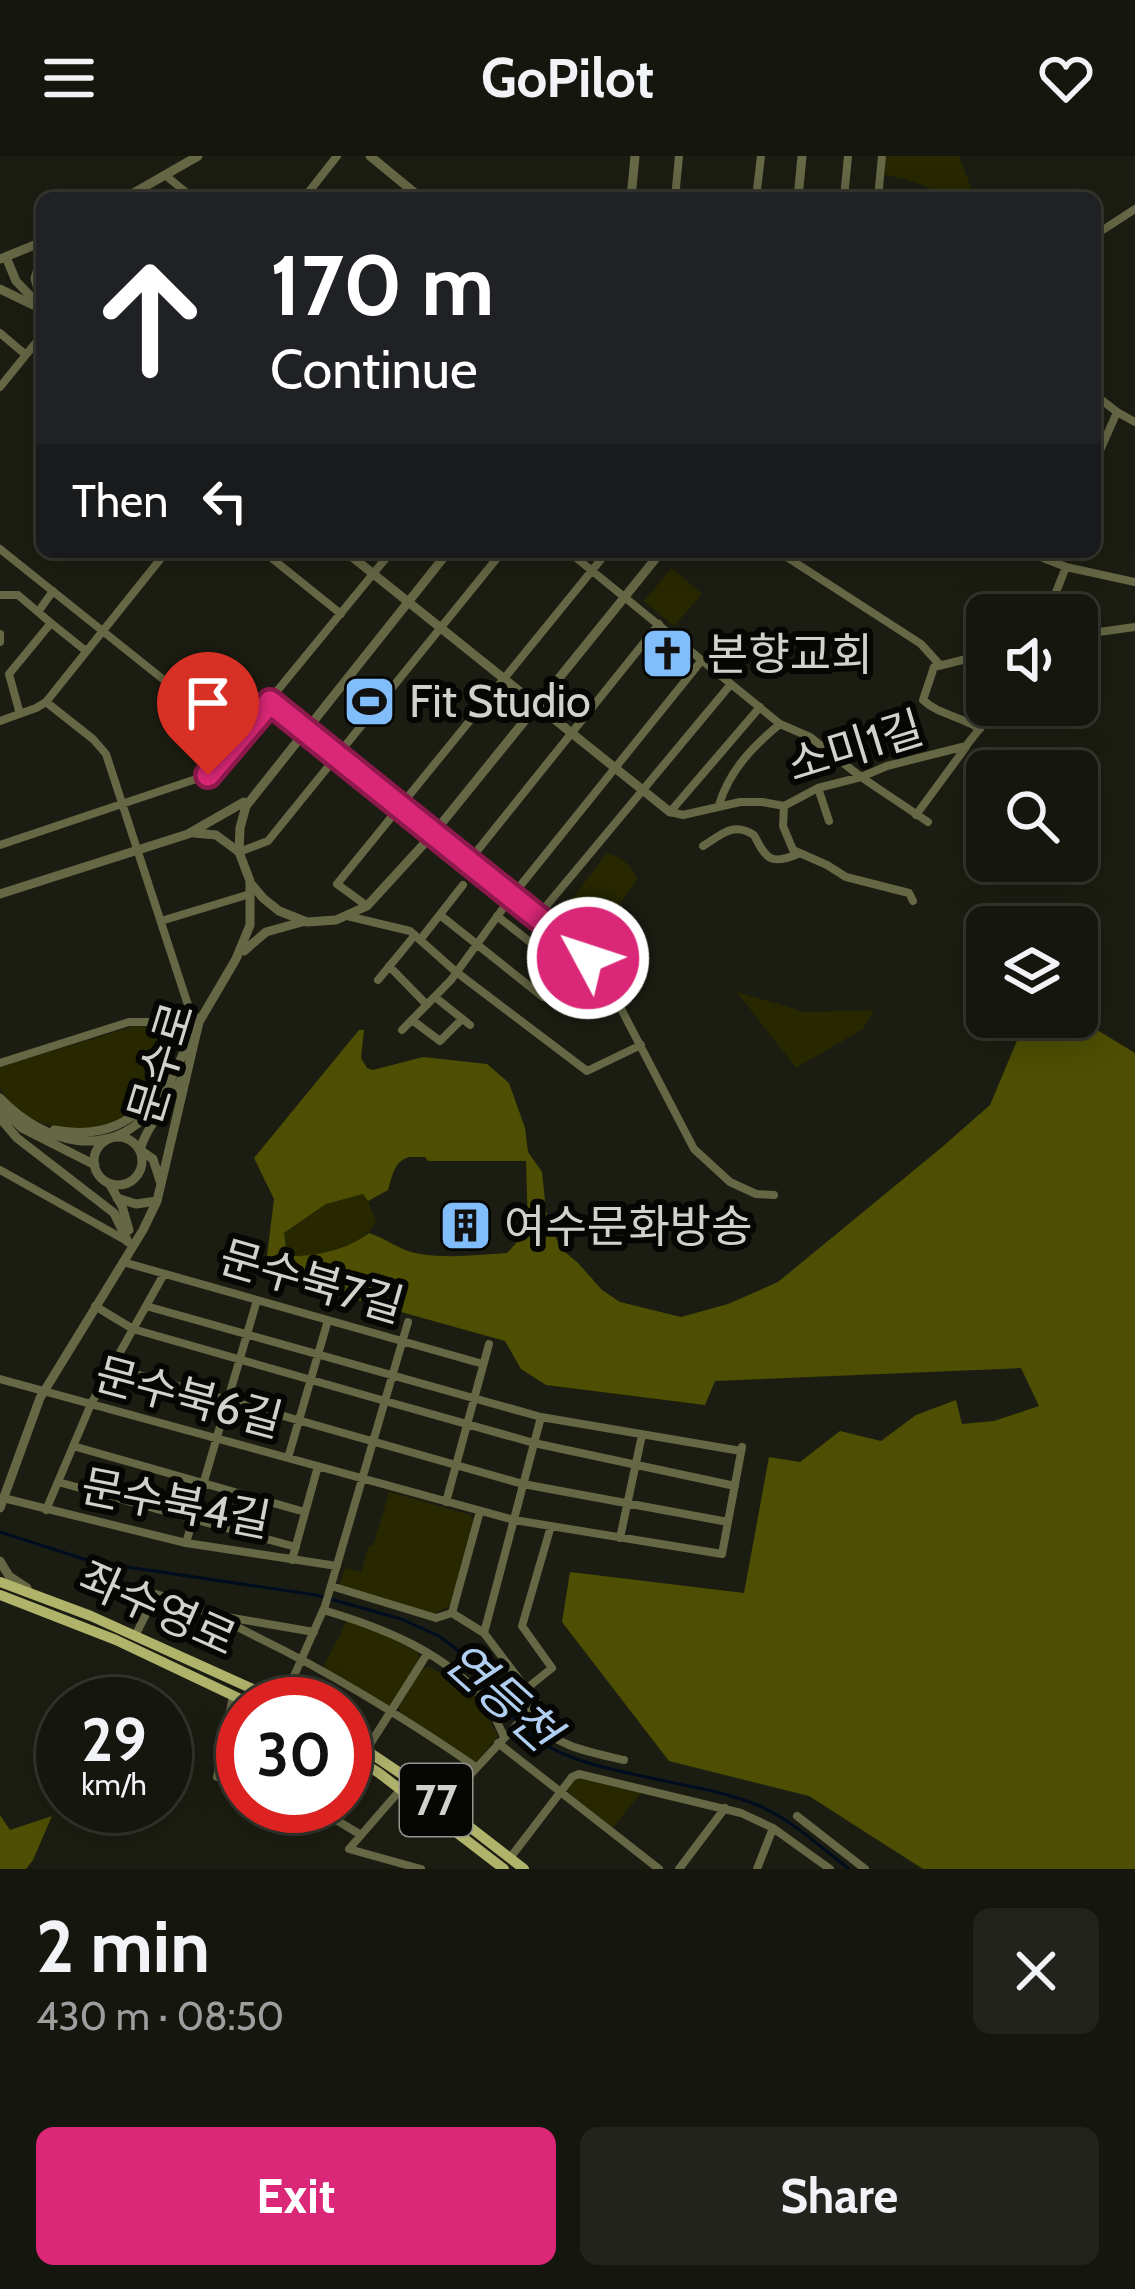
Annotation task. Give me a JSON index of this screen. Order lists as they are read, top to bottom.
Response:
{
  "streets": {
    "main road": ["좌수영로", "77"],
    "street": [
      "소미1길",
      "문수로",
      "문수북7길",
      "문수북6길",
      "문수북4길"
    ]
  },
  "crossings": [
    ["문수로", "문수북7길"],
    ["문수북6길", "문수북4길"]
  ],
  "water": ["연등천"],
  "places": {
    "church": ["본향교회"],
    "sports": ["Fit Studio"],
    "building": ["여수문화방송"]
  },
  "page": {
    "header": "GoPilot",
    "turn": ["170 m", "Continue"],
    "then": "Then",
    "speed": "29 km/h",
    "limit": "30",
    "heading": ["2 min", "430 m · 08:50"],
    "buttons": ["Exit", "Share"]
  }
}
